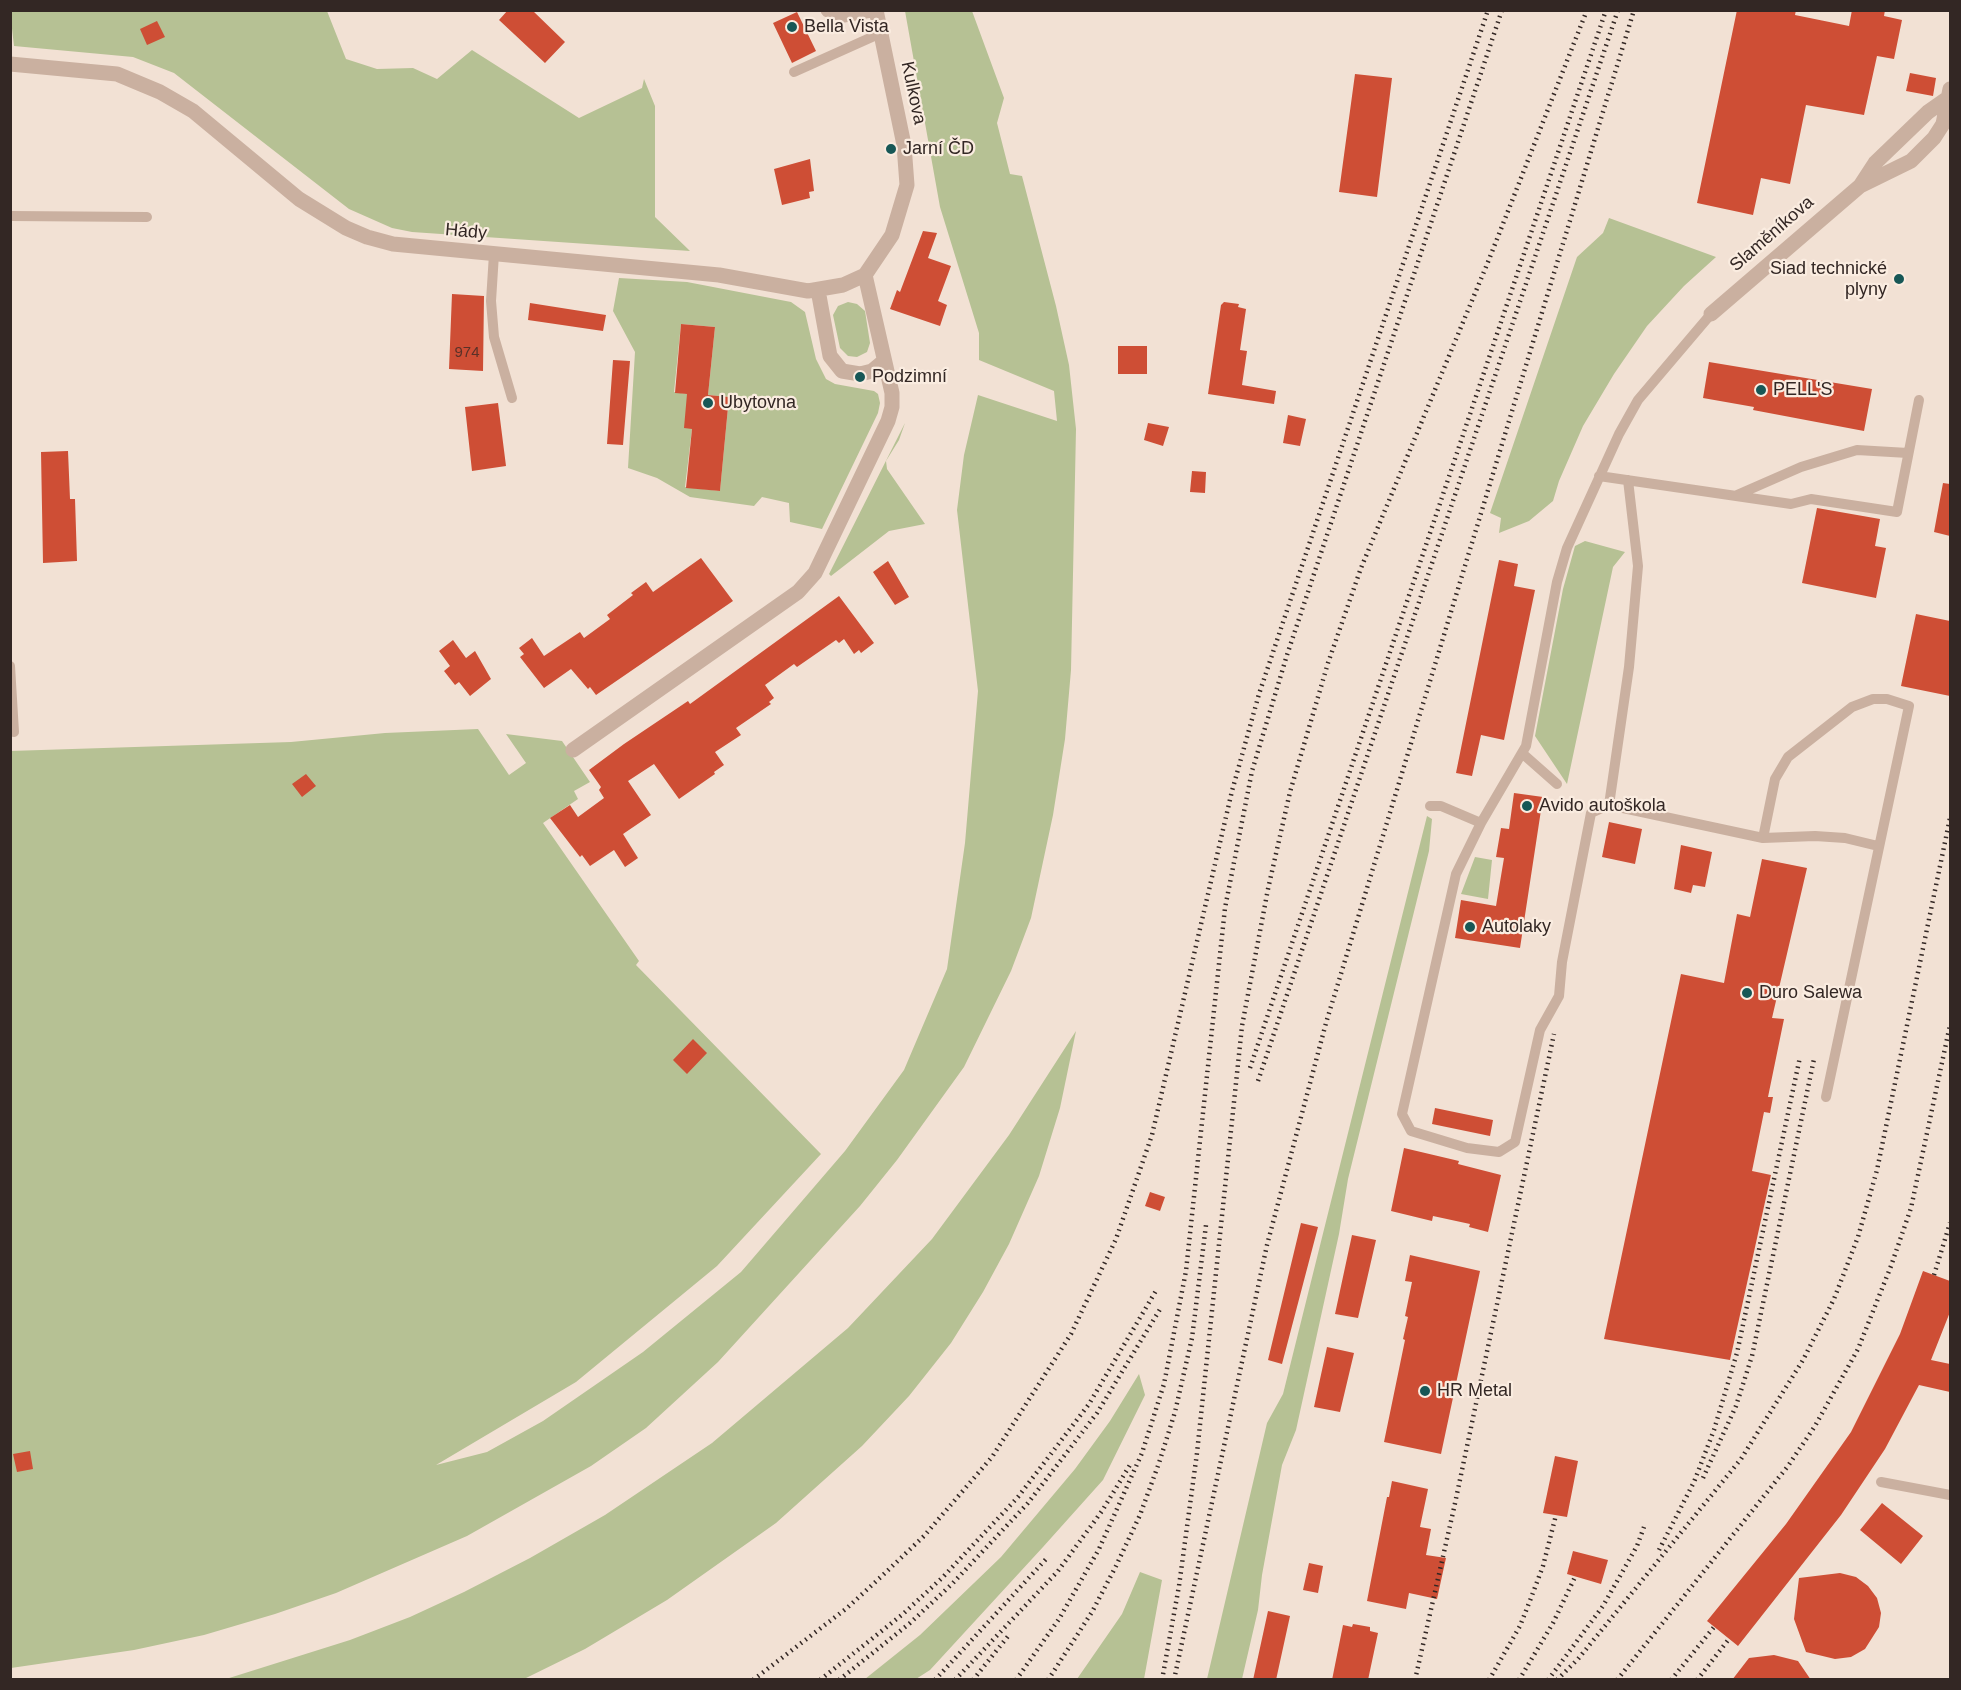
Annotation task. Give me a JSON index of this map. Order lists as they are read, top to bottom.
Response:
{
  "streets": {
    "street": ["Kulkova", "Hády", "Slaměníkova"]
  },
  "crossings": [
    ["Kulkova", "Hády"]
  ],
  "places": [
    "Bella Vista",
    "Jarní ČD",
    "Siad technické plyny",
    "Podzimní",
    "PELL'S",
    "Ubytovna",
    "Avido autoškola",
    "Autolaky",
    "Duro Salewa",
    "HR Metal"
  ],
  "house_numbers": ["974"]
}
